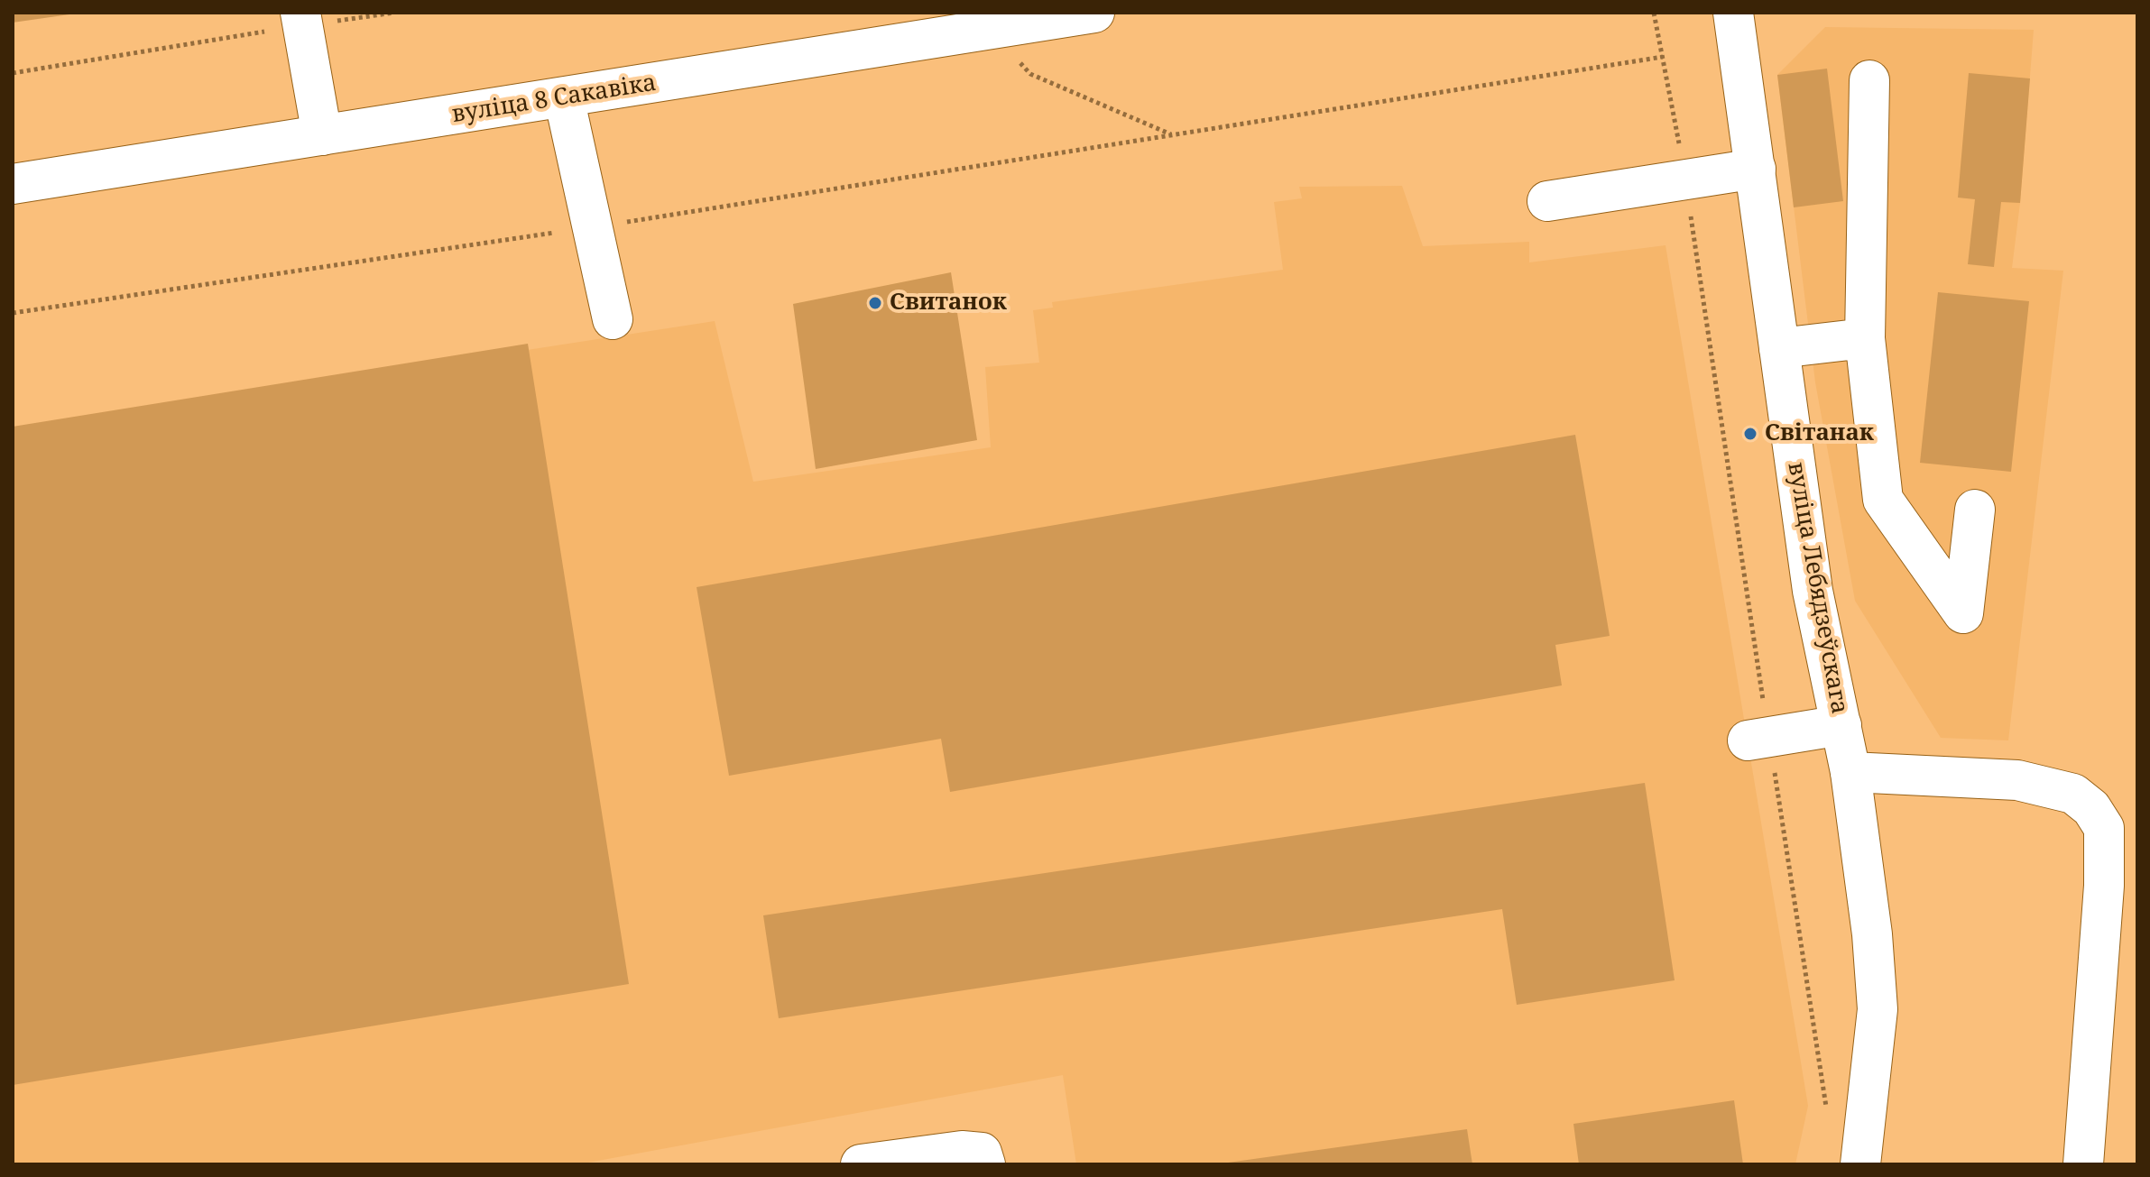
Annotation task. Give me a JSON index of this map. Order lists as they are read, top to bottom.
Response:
{
  "streets": {
    "main road": ["вуліца 8 Сакавіка", "вуліца Лебядзеўскага"]
  },
  "places": ["Свитанок", "Світанак"]
}
